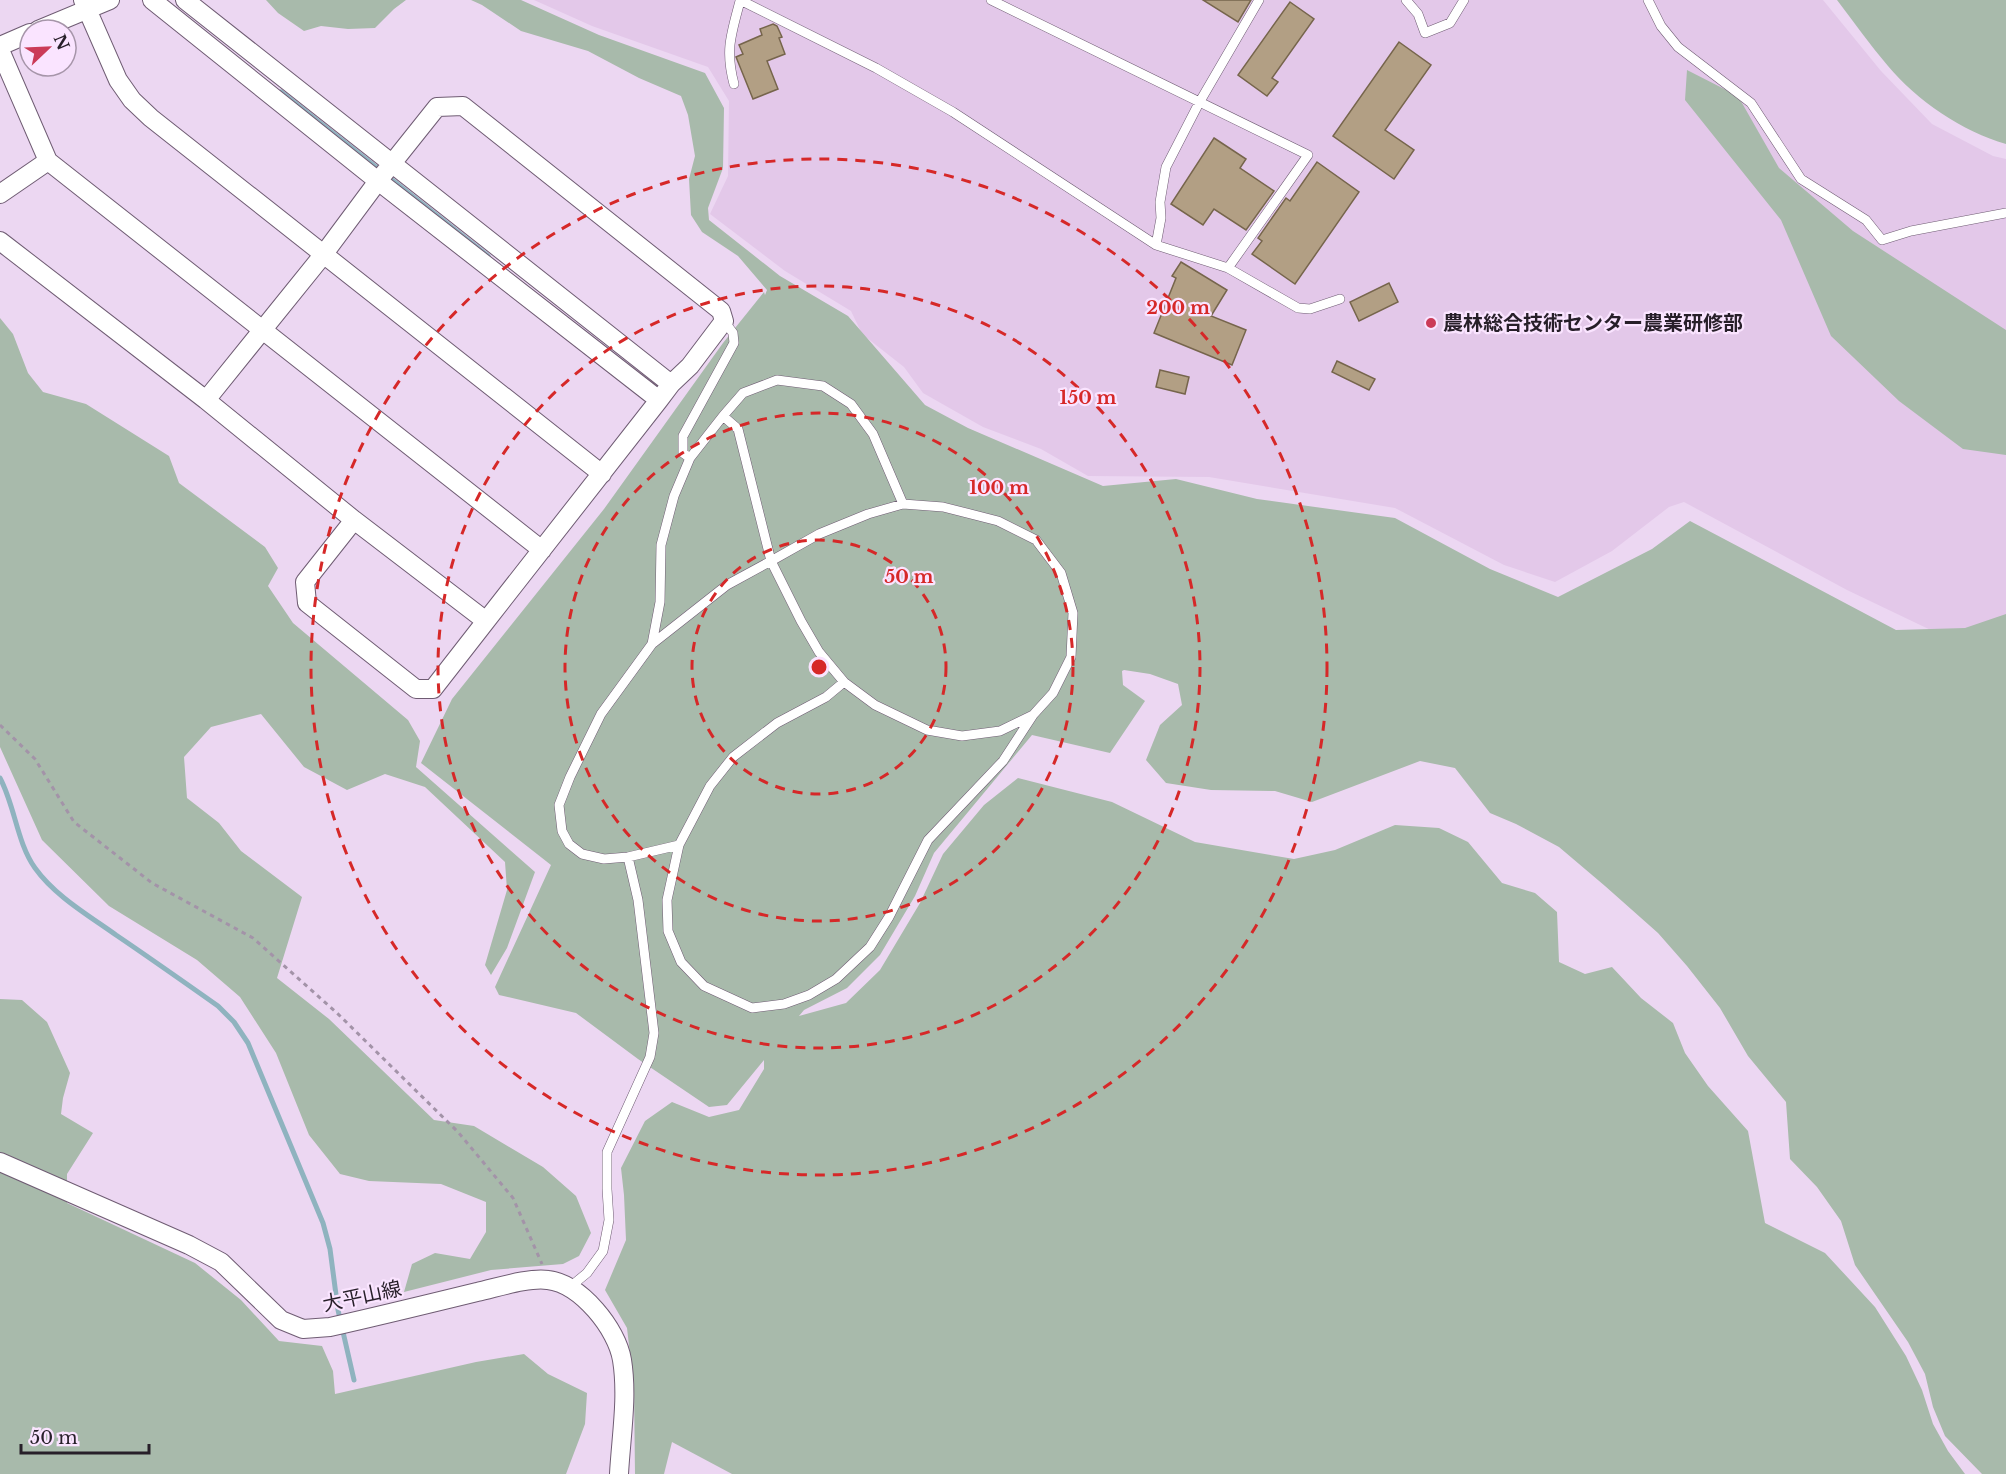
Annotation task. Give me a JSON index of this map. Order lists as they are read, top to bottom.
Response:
{
  "streets": {
    "street": ["大平山線"]
  },
  "places": ["農林総合技術センター農業研修部"],
  "scale_bar": "50 m",
  "north": "top right",
  "rings": [
    "200 m",
    "150 m",
    "100 m",
    "50 m"
  ]
}
